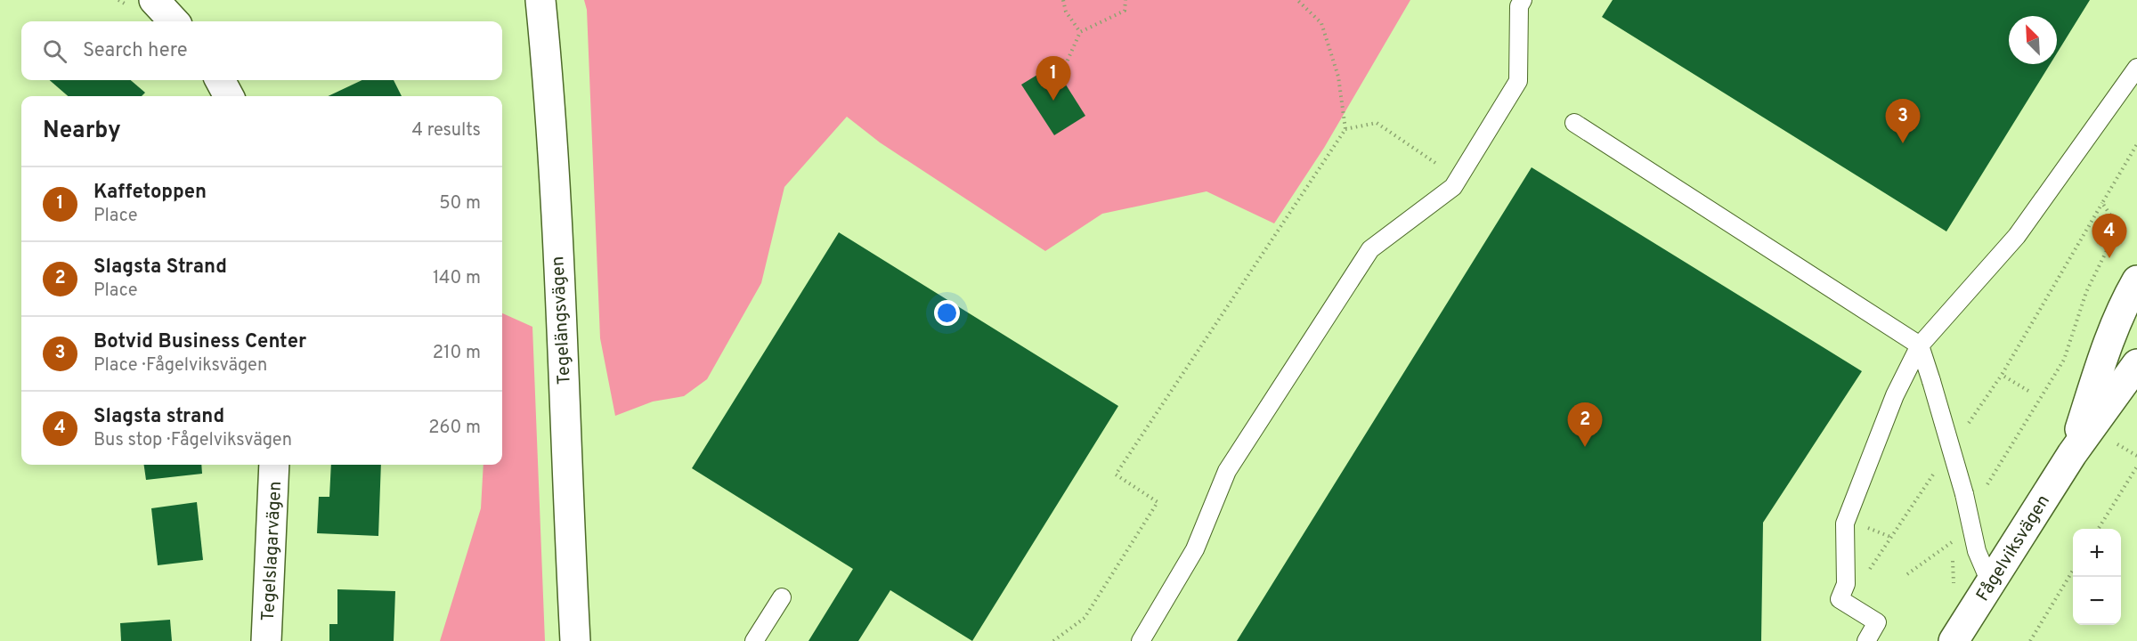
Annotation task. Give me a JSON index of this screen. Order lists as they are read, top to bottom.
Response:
{
  "streets": {
    "street": ["Tegelängsvägen", "Fågelviksvägen", "Tegelslagarvägen"]
  },
  "north": "top left",
  "page": {
    "search": "Search here",
    "pins": [
      "1",
      "3",
      "4",
      "2"
    ],
    "heading": ["Nearby", "4 results"],
    "list": [
      {
        "mark": "1",
        "name": "Kaffetoppen",
        "note": "Place",
        "value": "50 m"
      },
      {
        "mark": "2",
        "name": "Slagsta Strand",
        "note": "Place",
        "value": "140 m"
      },
      {
        "mark": "3",
        "name": "Botvid Business Center",
        "note": "Place · Fågelviksvägen",
        "value": "210 m"
      },
      {
        "mark": "4",
        "name": "Slagsta strand",
        "note": "Bus stop · Fågelviksvägen",
        "value": "260 m"
      }
    ],
    "map_buttons": ["+", "−"]
  }
}
